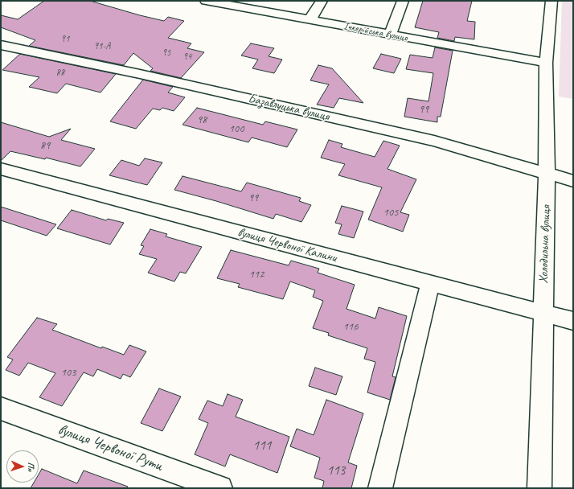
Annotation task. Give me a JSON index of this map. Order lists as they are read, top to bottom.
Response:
{
  "streets": {
    "street": [
      "Ічкерійська вулиця",
      "Базавлуцька вулиця",
      "Холодильна вулиця",
      "вулиця Червоної Калини",
      "вулиця Червоної Рути"
    ]
  },
  "crossings": [
    ["Ічкерійська вулиця", "Холодильна вулиця"],
    ["Базавлуцька вулиця", "Холодильна вулиця"],
    ["Холодильна вулиця", "вулиця Червоної Калини"]
  ],
  "house_numbers": [
    "91",
    "91-А",
    "95",
    "94",
    "88",
    "99",
    "98",
    "100",
    "89",
    "99",
    "105",
    "112",
    "116",
    "103",
    "111",
    "113"
  ],
  "north": "right"
}
